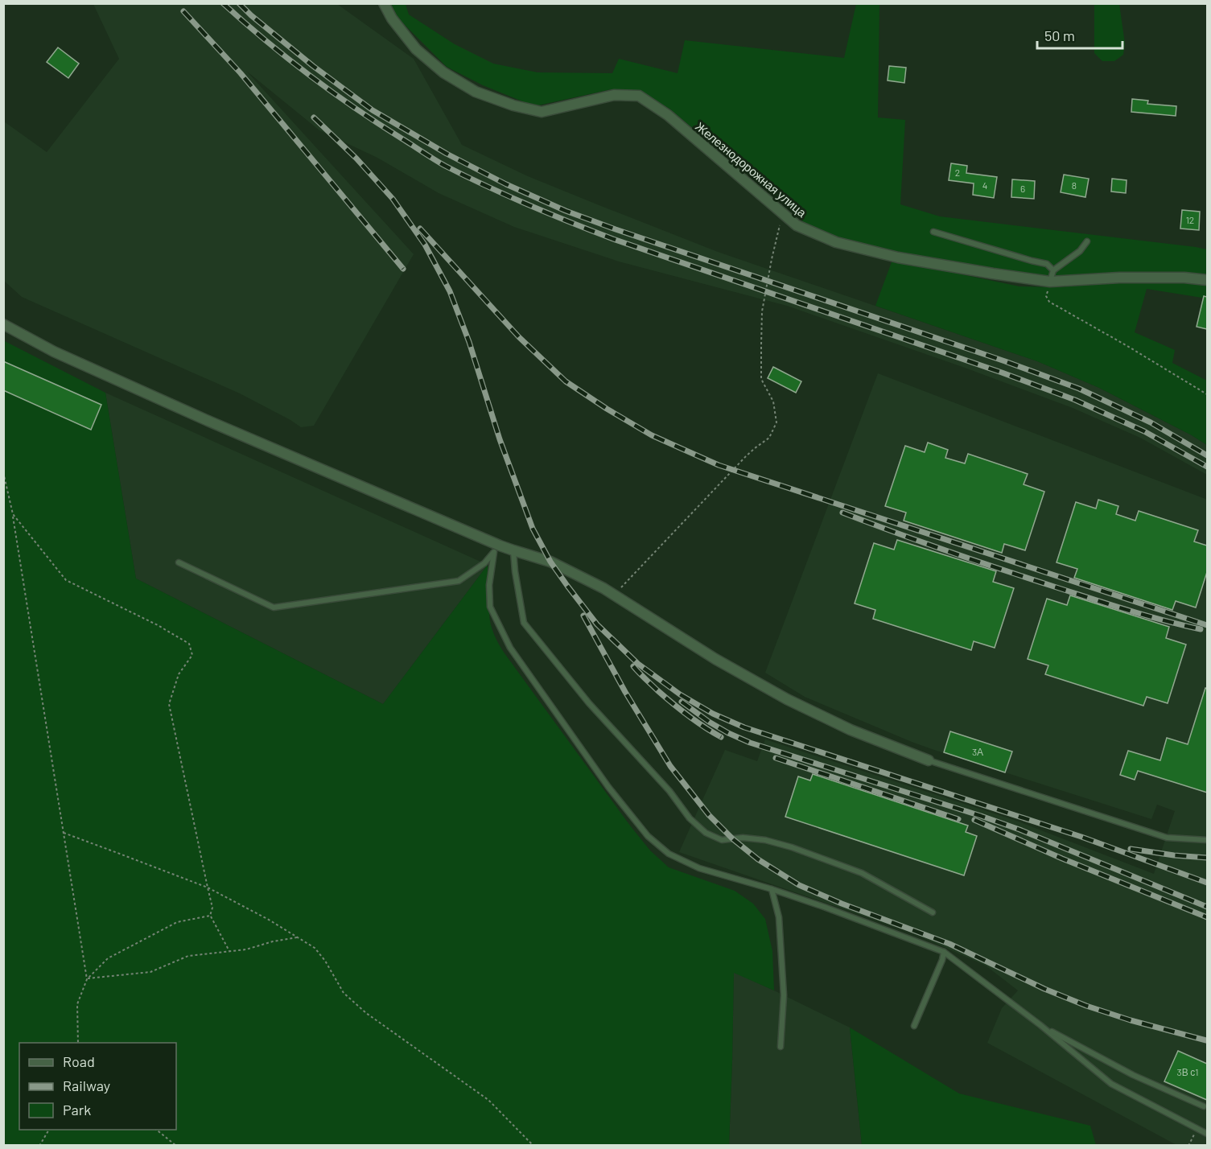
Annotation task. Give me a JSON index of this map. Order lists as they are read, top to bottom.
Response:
{
  "streets": {
    "street": ["Железнодорожная улица"]
  },
  "house_numbers": [
    "2",
    "4",
    "8",
    "6",
    "12",
    "3А",
    "3В с1"
  ],
  "legend": ["Road", "Railway", "Park"],
  "scale_bar": "50 m"
}
